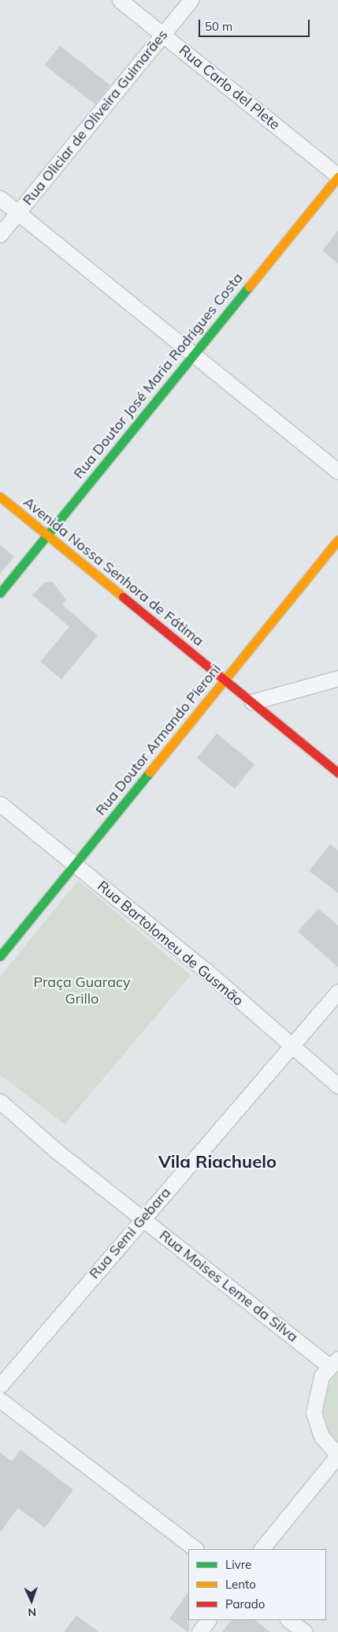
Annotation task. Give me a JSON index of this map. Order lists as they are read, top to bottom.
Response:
{
  "streets": {
    "street": [
      "Rua Carlo del Plete",
      "Rua Oliciar de Oliveira Guimarães",
      "Rua Doutor José Maria Rodrigues Costa",
      "Avenida Nossa Senhora de Fátima",
      "Rua Doutor Armando Pieroni",
      "Rua Bartolomeu de Gusmão",
      "Rua Semi Gebara",
      "Rua Moises Leme da Silva"
    ]
  },
  "crossings": [
    ["Rua Carlo del Plete", "Rua Oliciar de Oliveira Guimarães"],
    ["Rua Carlo del Plete", "Rua Doutor José Maria Rodrigues Costa"],
    ["Rua Doutor José Maria Rodrigues Costa", "Avenida Nossa Senhora de Fátima"],
    ["Avenida Nossa Senhora de Fátima", "Rua Doutor Armando Pieroni"],
    ["Rua Doutor Armando Pieroni", "Rua Bartolomeu de Gusmão"],
    ["Rua Bartolomeu de Gusmão", "Rua Semi Gebara"],
    ["Rua Semi Gebara", "Rua Moises Leme da Silva"]
  ],
  "districts": ["Vila Riachuelo"],
  "parks": ["Praça Guaracy Grillo"],
  "legend": ["Livre", "Lento", "Parado"],
  "scale_bar": "50 m",
  "north": "bottom"
}
